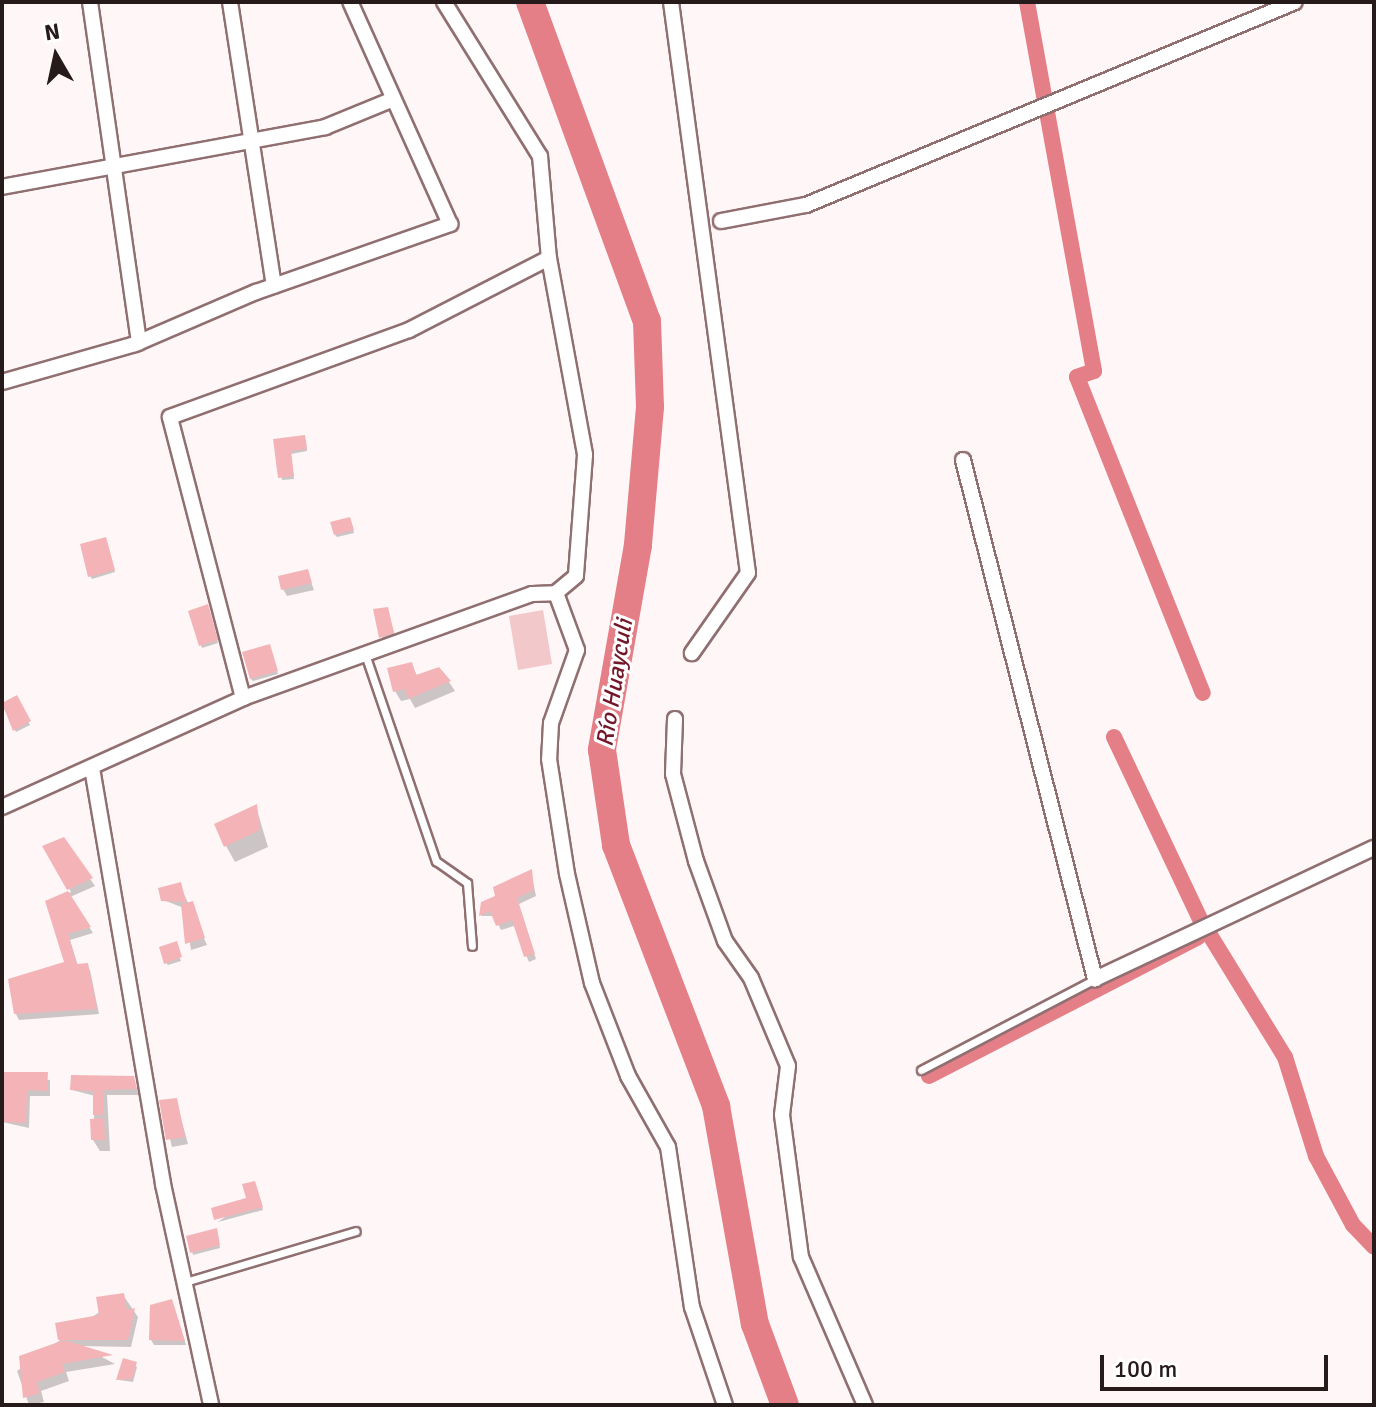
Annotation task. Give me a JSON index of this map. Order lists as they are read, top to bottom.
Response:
{
  "water": ["Río Huayculi"],
  "scale_bar": "100 m",
  "north": "top"
}
